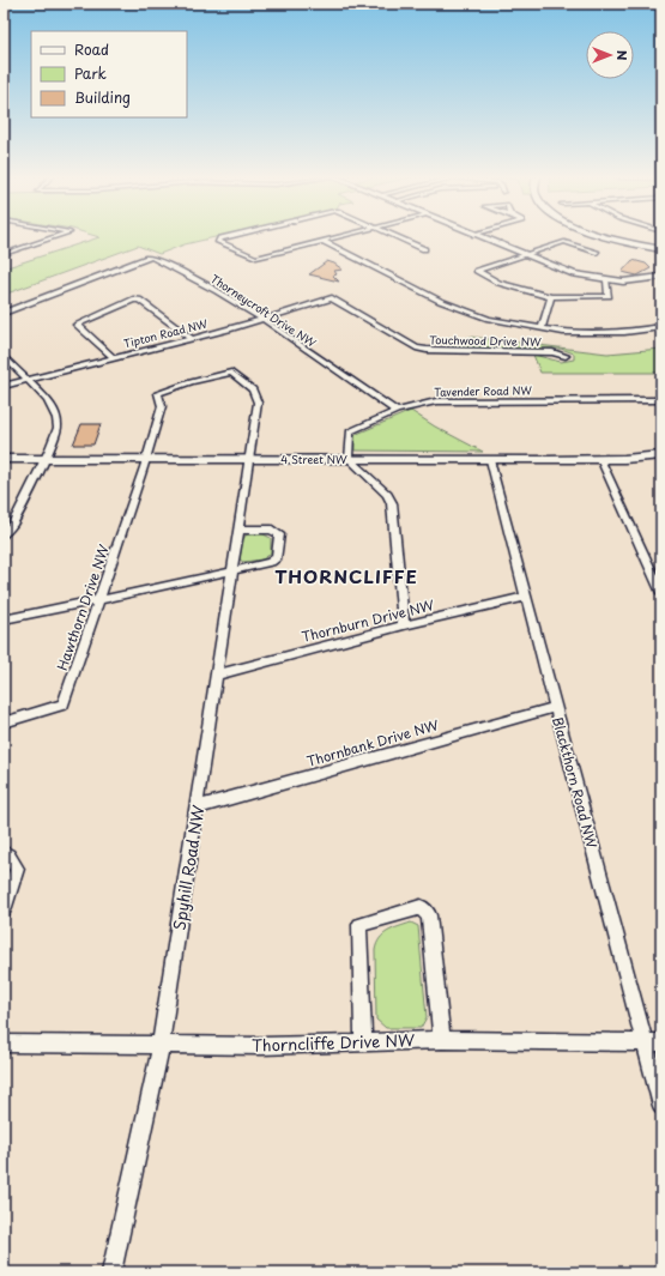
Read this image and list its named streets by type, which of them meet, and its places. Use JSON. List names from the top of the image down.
{
  "streets": {
    "main road": ["4 Street NW"],
    "street": [
      "Thorneycroft Drive NW",
      "Tipton Road NW",
      "Touchwood Drive NW",
      "Tavender Road NW",
      "Hawthorn Drive NW",
      "Thornburn Drive NW",
      "Thornbank Drive NW",
      "Blackthorn Road NW",
      "Spyhill Road NW",
      "Thorncliffe Drive NW"
    ]
  },
  "crossings": [
    ["Thorneycroft Drive NW", "Tipton Road NW"],
    ["Thorneycroft Drive NW", "Tavender Road NW"],
    ["Tipton Road NW", "Touchwood Drive NW"],
    ["Tavender Road NW", "4 Street NW"],
    ["4 Street NW", "Hawthorn Drive NW"],
    ["4 Street NW", "Blackthorn Road NW"],
    ["4 Street NW", "Spyhill Road NW"],
    ["Hawthorn Drive NW", "Spyhill Road NW"],
    ["Thornburn Drive NW", "Blackthorn Road NW"],
    ["Thornburn Drive NW", "Spyhill Road NW"],
    ["Thornbank Drive NW", "Blackthorn Road NW"],
    ["Thornbank Drive NW", "Spyhill Road NW"],
    ["Blackthorn Road NW", "Thorncliffe Drive NW"],
    ["Spyhill Road NW", "Thorncliffe Drive NW"]
  ],
  "districts": ["THORNCLIFFE"],
  "legend": ["Road", "Park", "Building"],
  "north": "right"
}
